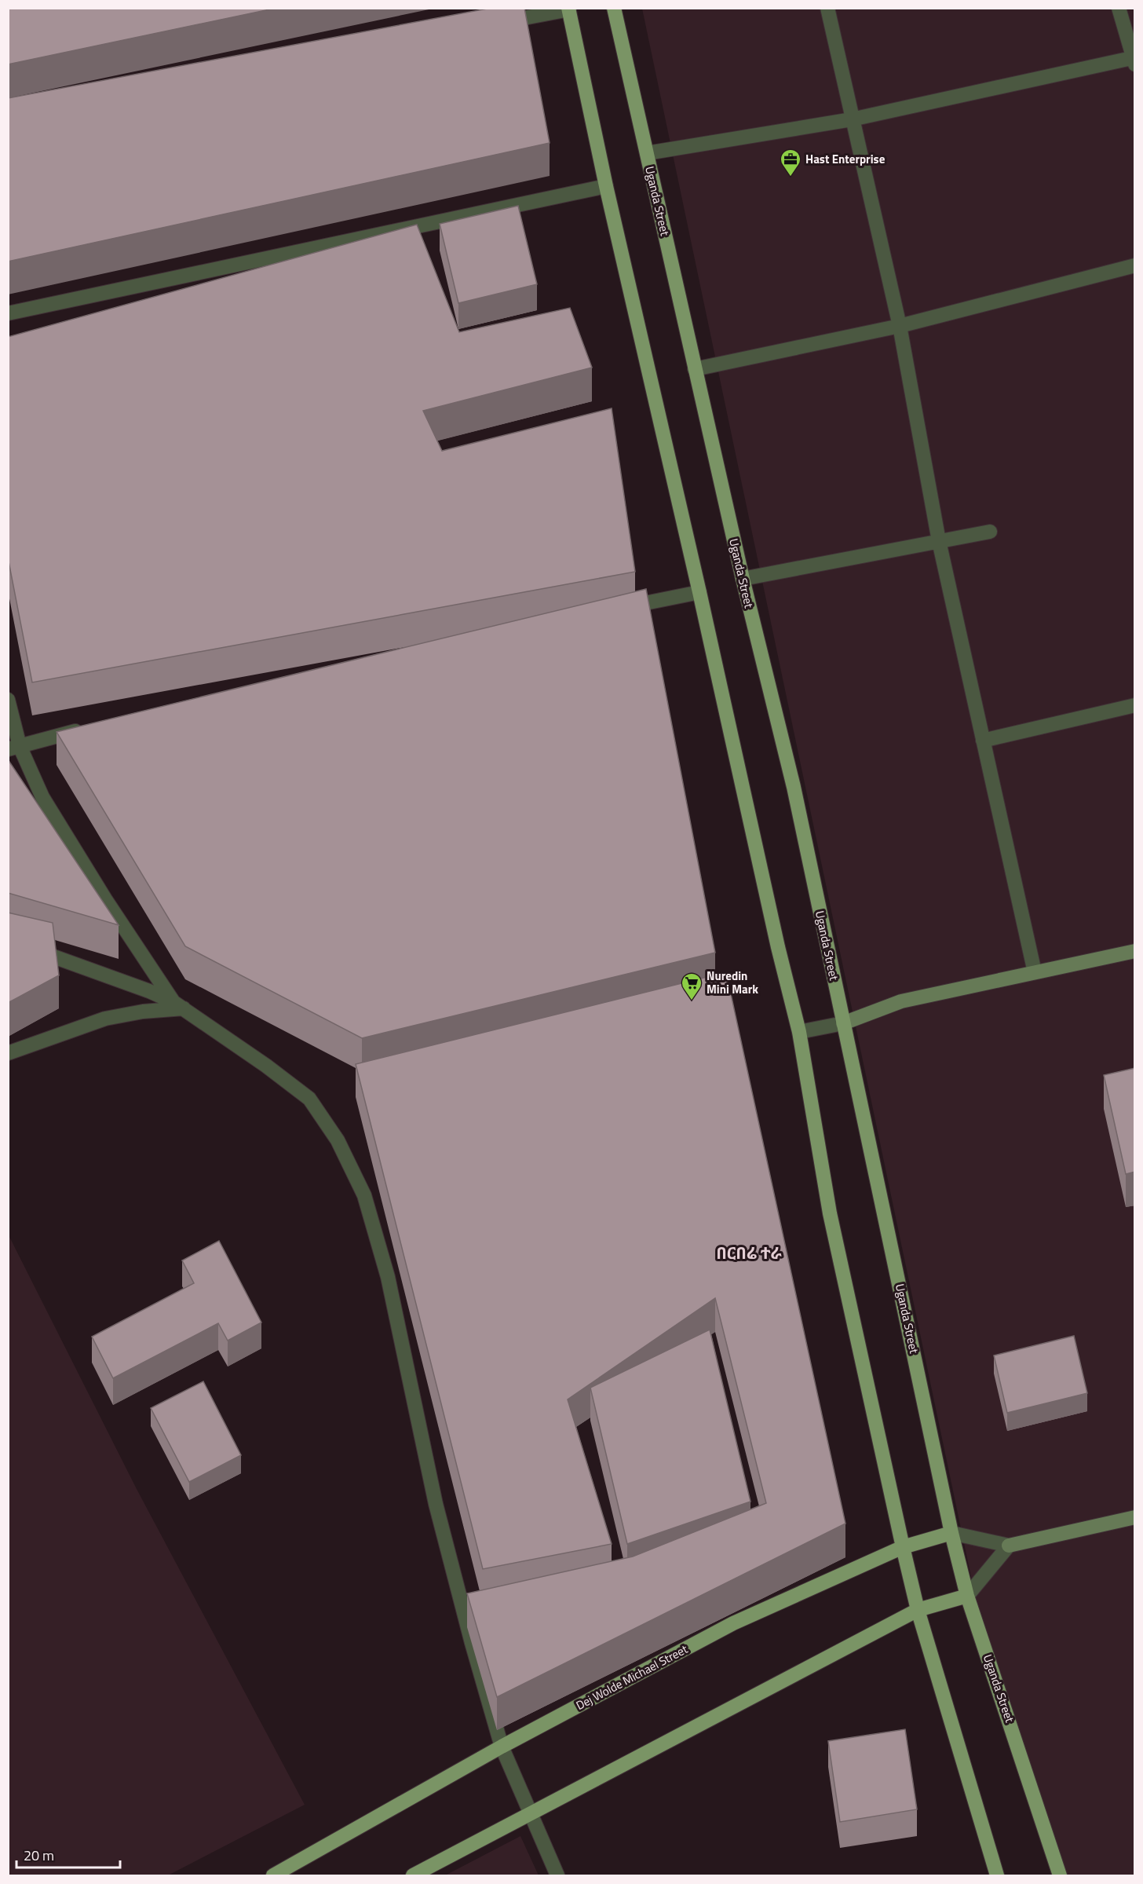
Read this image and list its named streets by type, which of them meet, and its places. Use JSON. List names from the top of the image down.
{
  "streets": {
    "main road": ["Uganda Street", "Dej Wolde Michael Street"]
  },
  "crossings": [
    ["Uganda Street", "Dej Wolde Michael Street"]
  ],
  "districts": ["በርበሬ ተራ"],
  "places": {
    "office": ["Hast Enterprise"],
    "supermarket": ["Nuredin Mini Mark"]
  },
  "scale_bar": "20 m"
}
